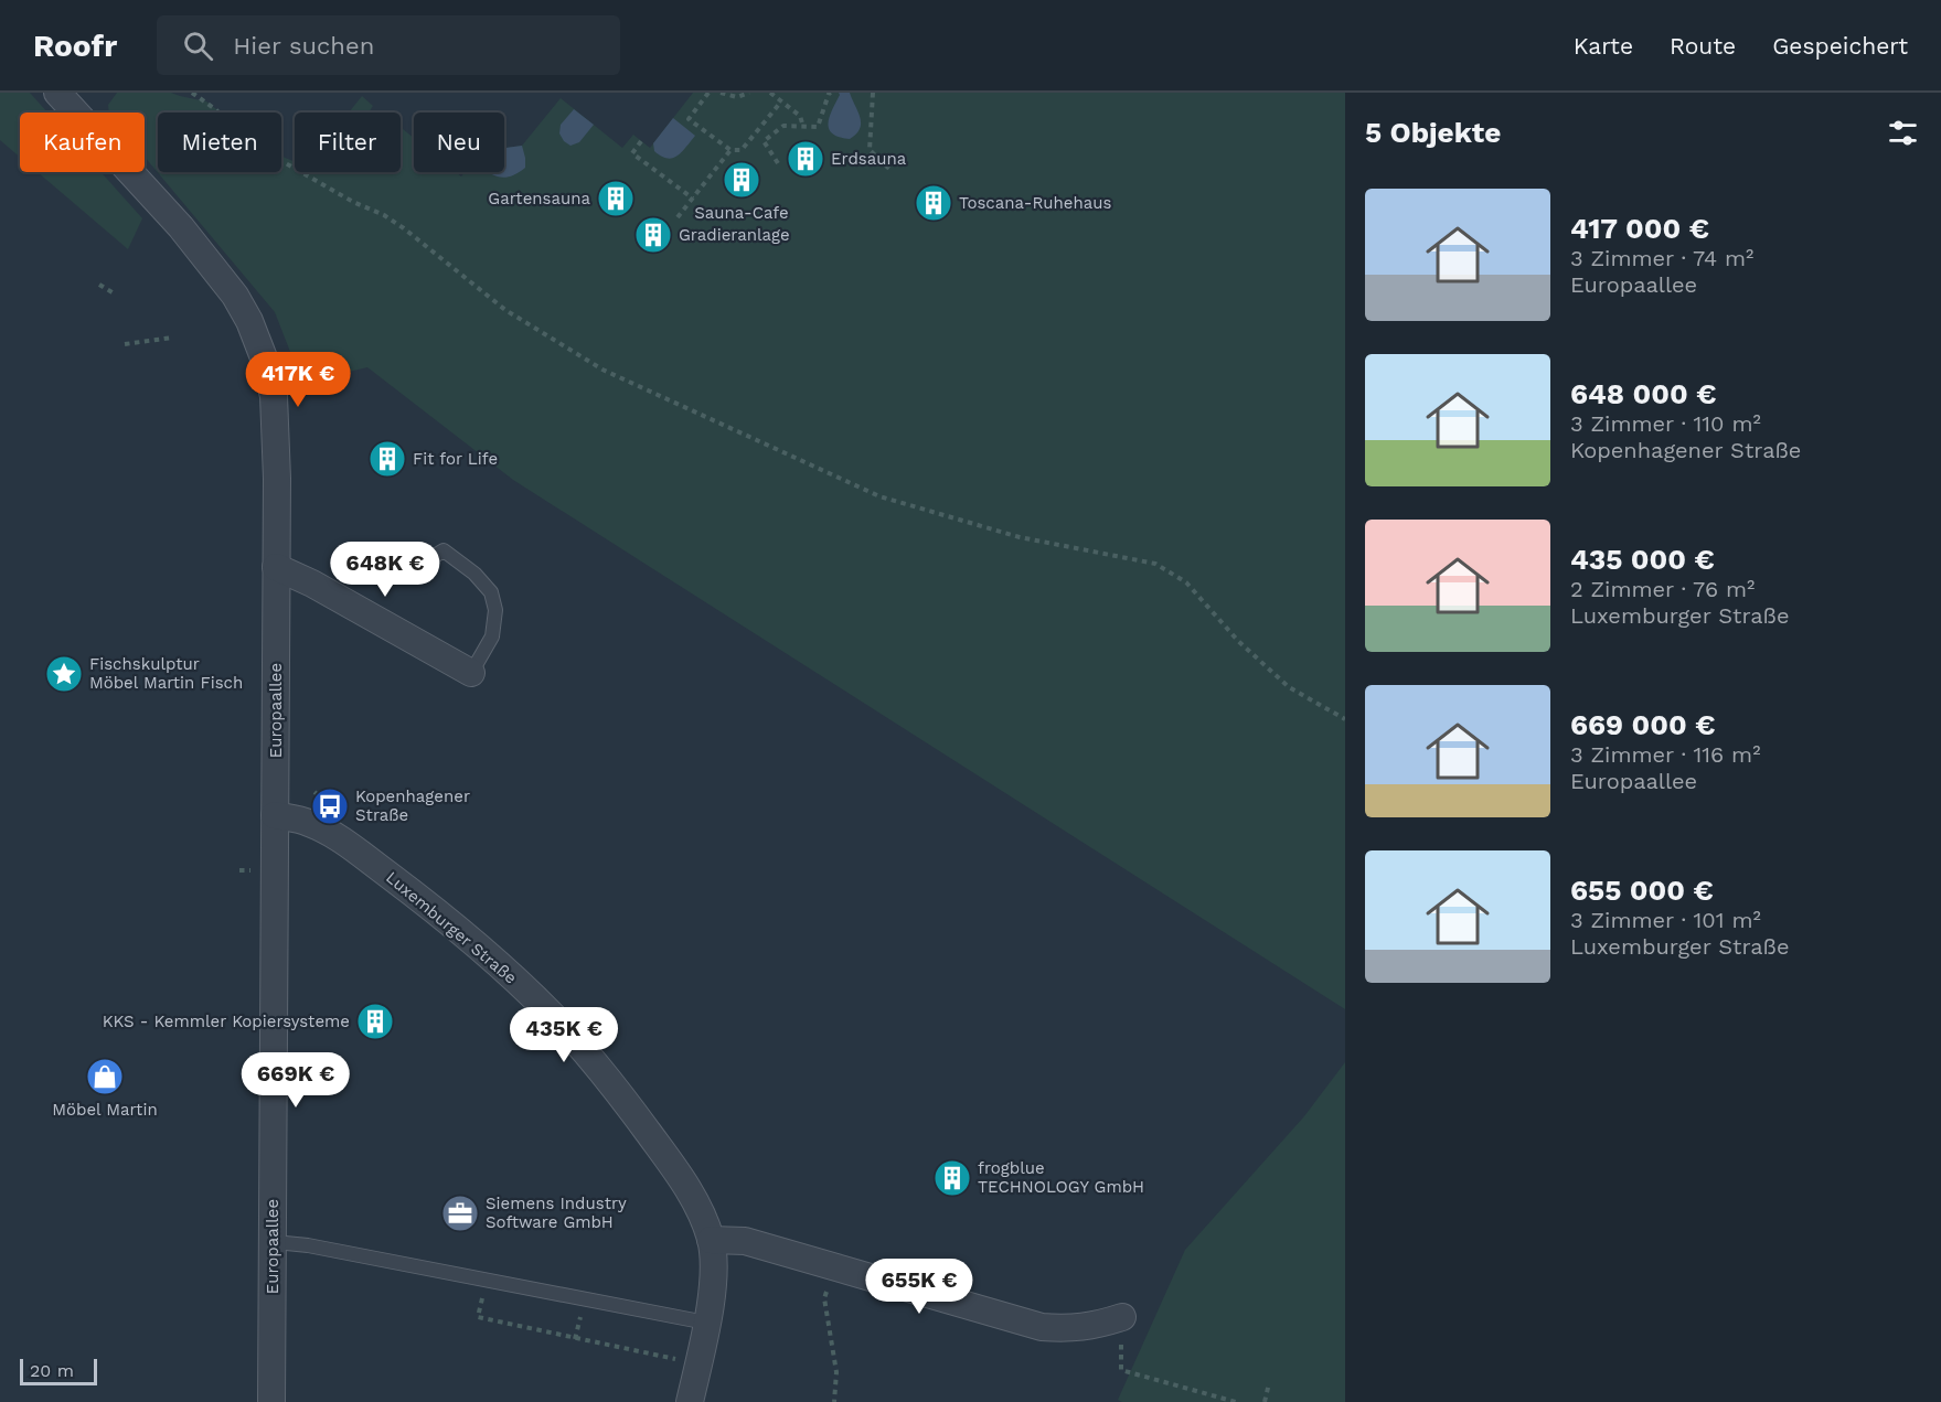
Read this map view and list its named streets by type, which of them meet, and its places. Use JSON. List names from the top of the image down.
{
  "streets": {
    "street": ["Europaallee", "Luxemburger Straße"]
  },
  "crossings": [
    ["Europaallee", "Luxemburger Straße"]
  ],
  "places": {
    "building": [
      "Erdsauna",
      "Sauna-Cafe",
      "Gartensauna",
      "Toscana-Ruhehaus",
      "Gradieranlage",
      "Fit for Life",
      "KKS - Kemmler Kopiersysteme",
      "frogblue TECHNOLOGY GmbH"
    ],
    "place": ["Fischskulptur Möbel Martin Fisch"],
    "bus stop": ["Kopenhagener Straße"],
    "shop": ["Möbel Martin"],
    "office": ["Siemens Industry Software GmbH"]
  },
  "scale_bar": "20 m",
  "page": {
    "header": "Roofr",
    "search": "Hier suchen",
    "nav": ["Karte", "Route", "Gespeichert"],
    "heading": "5 Objekte",
    "chip": [
      "Kaufen",
      "Mieten",
      "Filter",
      "Neu"
    ],
    "list": [
      {
        "name": "417 000 €",
        "note": "3 Zimmer · 74 m² · Europaallee"
      },
      {
        "name": "648 000 €",
        "note": "3 Zimmer · 110 m² · Kopenhagener Straße"
      },
      {
        "name": "435 000 €",
        "note": "2 Zimmer · 76 m² · Luxemburger Straße"
      },
      {
        "name": "669 000 €",
        "note": "3 Zimmer · 116 m² · Europaallee"
      },
      {
        "name": "655 000 €",
        "note": "3 Zimmer · 101 m² · Luxemburger Straße"
      }
    ],
    "price": [
      "417K €",
      "648K €",
      "435K €",
      "669K €",
      "655K €"
    ],
    "scale": "20 m"
  }
}
